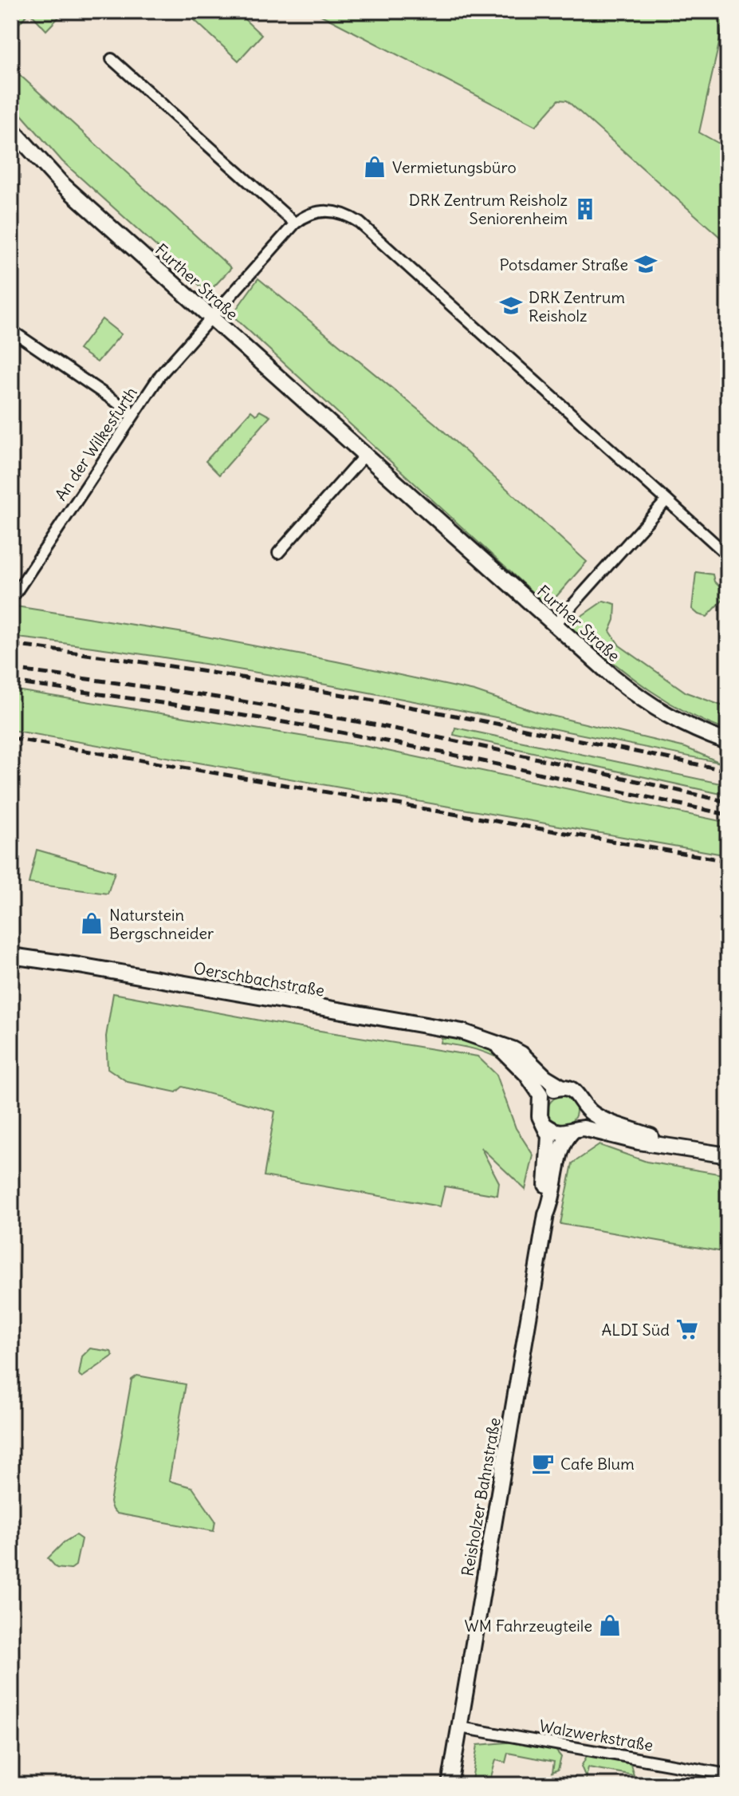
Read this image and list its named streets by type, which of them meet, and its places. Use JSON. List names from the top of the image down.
{
  "streets": {
    "main road": ["Further Straße", "Oerschbachstraße", "Reisholzer Bahnstraße"],
    "street": ["An der Wilkesfurth", "Walzwerkstraße"]
  },
  "crossings": [
    ["Further Straße", "An der Wilkesfurth"],
    ["Oerschbachstraße", "Reisholzer Bahnstraße"],
    ["Reisholzer Bahnstraße", "Walzwerkstraße"]
  ],
  "places": {
    "shop": ["Vermietungsbüro", "Naturstein Bergschneider", "WM Fahrzeugteile"],
    "building": ["DRK Zentrum Reisholz Seniorenheim"],
    "school or university": ["Potsdamer Straße", "DRK Zentrum Reisholz"],
    "supermarket": ["ALDI Süd"],
    "cafe": ["Cafe Blum"]
  }
}
